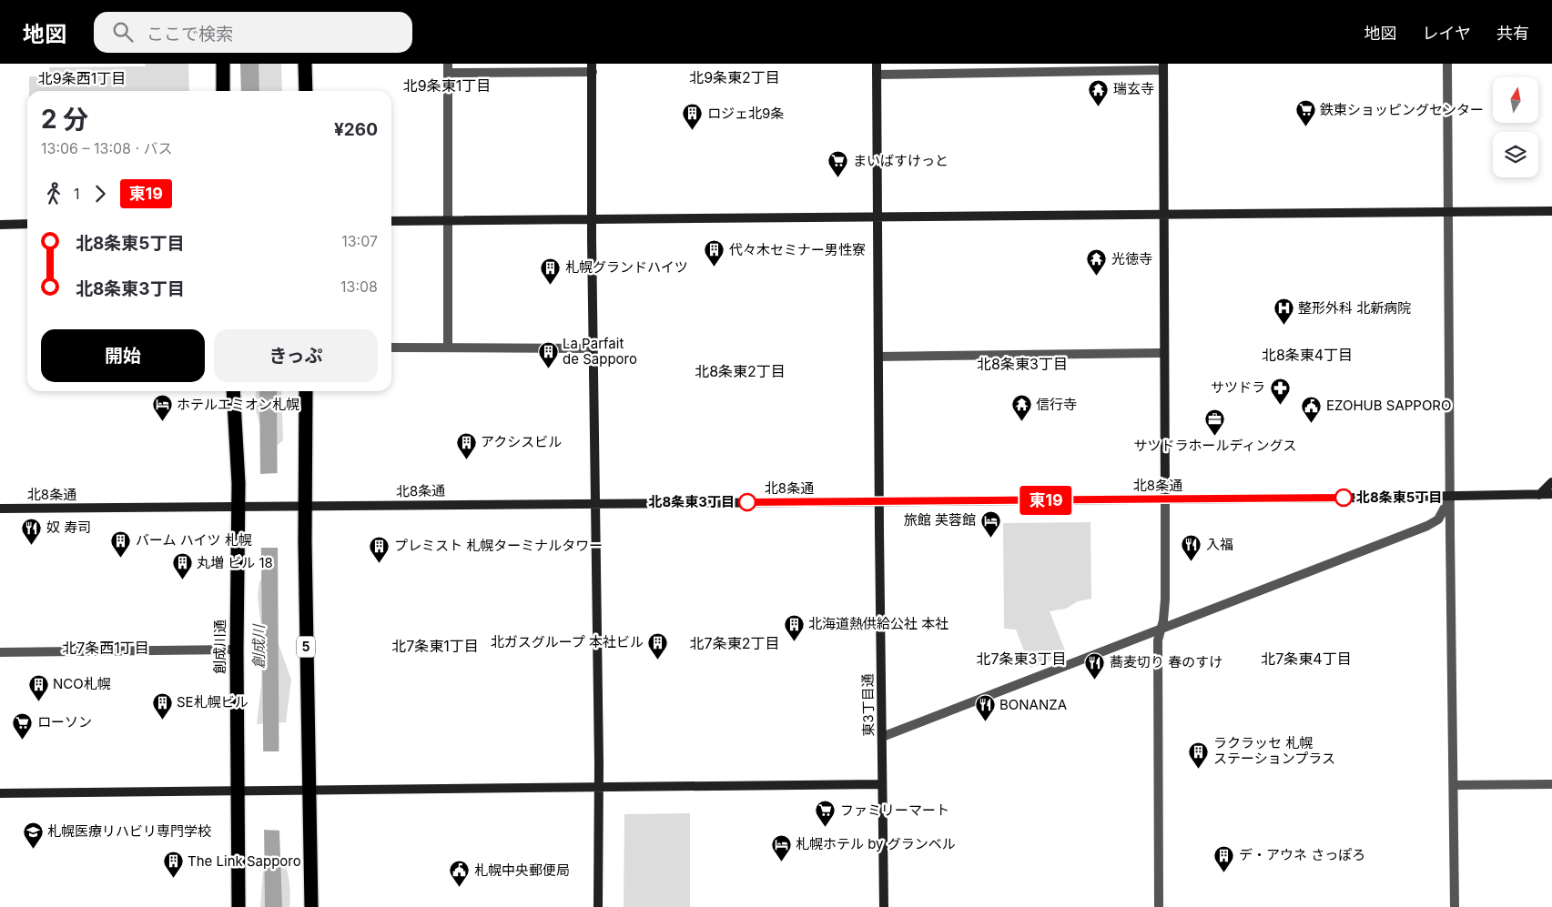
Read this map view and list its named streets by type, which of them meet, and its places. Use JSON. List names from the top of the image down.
{
  "streets": {
    "highway": ["創成川通", "5"],
    "street": ["北8条通", "東3丁目通"]
  },
  "crossings": [
    ["北8条通", "創成川通"],
    ["北8条通", "5"],
    ["北8条通", "東3丁目通"]
  ],
  "districts": [
    "北9条東2丁目",
    "北9条西1丁目",
    "北9条東1丁目",
    "北8条東4丁目",
    "北8条東3丁目",
    "北8条東2丁目",
    "北7条東2丁目",
    "北7条東1丁目",
    "北7条西1丁目",
    "北7条東3丁目",
    "北7条東4丁目"
  ],
  "water": ["創成川"],
  "places": {
    "temple": ["瑞玄寺", "光徳寺", "信行寺"],
    "supermarket": [
      "鉄東ショッピングセンター",
      "まいばすけっと",
      "ローソン",
      "ファミリーマート"
    ],
    "building": [
      "ロジェ北9条",
      "代々木セミナー男性寮",
      "札幌グランドハイツ",
      "La Parfait de Sapporo",
      "アクシスビル",
      "バーム ハイツ 札幌",
      "プレミスト 札幌ターミナルタワー",
      "丸増 ビル 18",
      "北海道熱供給公社 本社",
      "北ガスグループ 本社ビル",
      "NCO札幌",
      "SE札幌ビル",
      "ラクラッセ 札幌 ステーションプラス",
      "デ・アウネ さっぽろ",
      "The Link Sapporo"
    ],
    "hospital": ["整形外科 北新病院"],
    "pharmacy": ["サツドラ"],
    "hotel": ["ホテルエミオン札幌", "旅館 芙蓉館", "札幌ホテル by グランベル"],
    "public building": ["EZOHUB SAPPORO", "札幌中央郵便局"],
    "office": ["サツドラホールディングス"],
    "other": ["北8条東5丁目", "北8条東3丁目"],
    "restaurant": [
      "奴 寿司",
      "入福",
      "蕎麦切り 春のすけ",
      "BONANZA"
    ],
    "school or university": ["札幌医療リハビリ専門学校"]
  },
  "lines": ["bus line 東19"],
  "north": "top",
  "page": {
    "header": "地図",
    "search": "ここで検索",
    "nav": ["地図", "レイヤ", "共有"],
    "on_map": "東19",
    "heading": ["2 分", "13:06 – 13:08 · バス", "¥260"],
    "legs": ["1", "東19"],
    "list": [
      {
        "name": "北8条東5丁目",
        "value": "13:07"
      },
      {
        "name": "北8条東3丁目",
        "value": "13:08"
      }
    ],
    "buttons": ["開始", "きっぷ"]
  }
}
